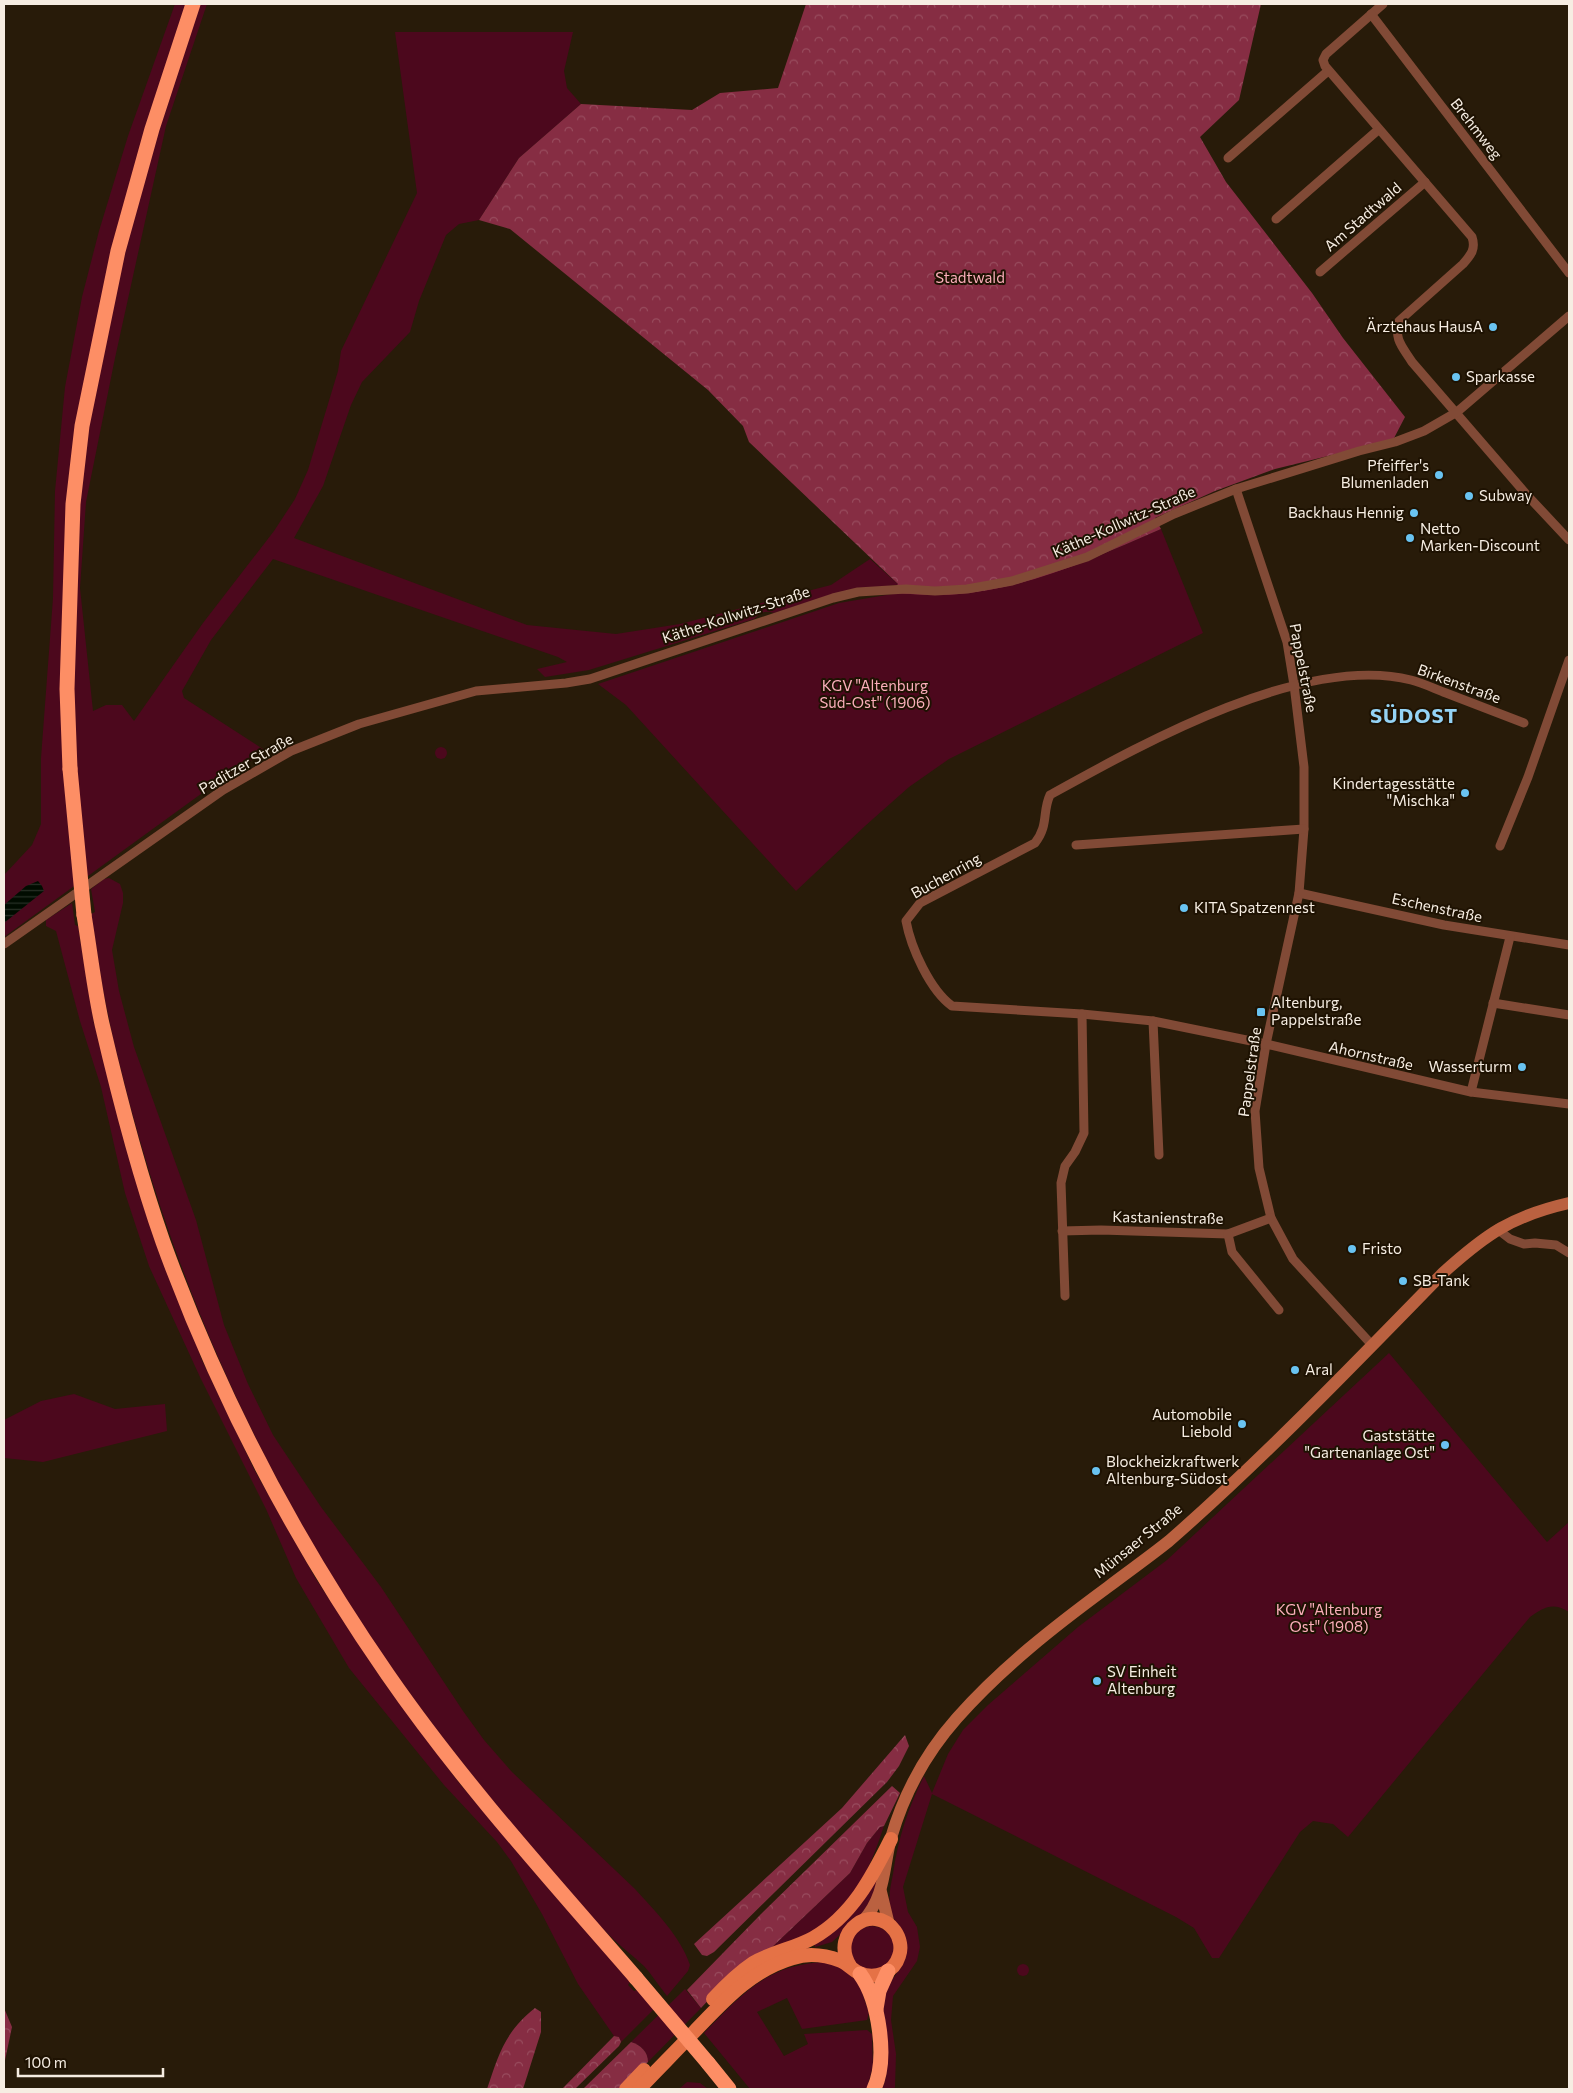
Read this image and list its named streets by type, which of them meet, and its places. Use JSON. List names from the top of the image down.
{
  "streets": {
    "street": [
      "Brehmweg",
      "Am Stadtwald",
      "Käthe-Kollwitz-Straße",
      "Pappelstraße",
      "Birkenstraße",
      "Paditzer Straße",
      "Buchenring",
      "Eschenstraße",
      "Ahornstraße",
      "Kastanienstraße",
      "Münsaer Straße"
    ]
  },
  "crossings": [
    ["Am Stadtwald", "Käthe-Kollwitz-Straße"],
    ["Käthe-Kollwitz-Straße", "Pappelstraße"],
    ["Käthe-Kollwitz-Straße", "Paditzer Straße"],
    ["Pappelstraße", "Birkenstraße"],
    ["Pappelstraße", "Buchenring"],
    ["Pappelstraße", "Eschenstraße"],
    ["Pappelstraße", "Ahornstraße"],
    ["Pappelstraße", "Kastanienstraße"],
    ["Pappelstraße", "Münsaer Straße"],
    ["Birkenstraße", "Buchenring"],
    ["Buchenring", "Ahornstraße"]
  ],
  "districts": ["SÜDOST"],
  "parks": ["Stadtwald", "KGV \"Altenburg Süd-Ost\" (1906)", "KGV \"Altenburg Ost\" (1908)"],
  "places": {
    "other": [
      "Ärztehaus HausA",
      "Sparkasse",
      "Pfeiffer's Blumenladen",
      "Subway",
      "Backhaus Hennig",
      "Netto Marken-Discount",
      "Kindertagesstätte \"Mischka\"",
      "KITA Spatzennest",
      "Wasserturm",
      "Fristo",
      "SB-Tank",
      "Aral",
      "Automobile Liebold",
      "Gaststätte \"Gartenanlage Ost\"",
      "Blockheizkraftwerk Altenburg-Südost",
      "SV Einheit Altenburg"
    ],
    "transit": ["Altenburg, Pappelstraße"]
  },
  "scale_bar": "100 m"
}
